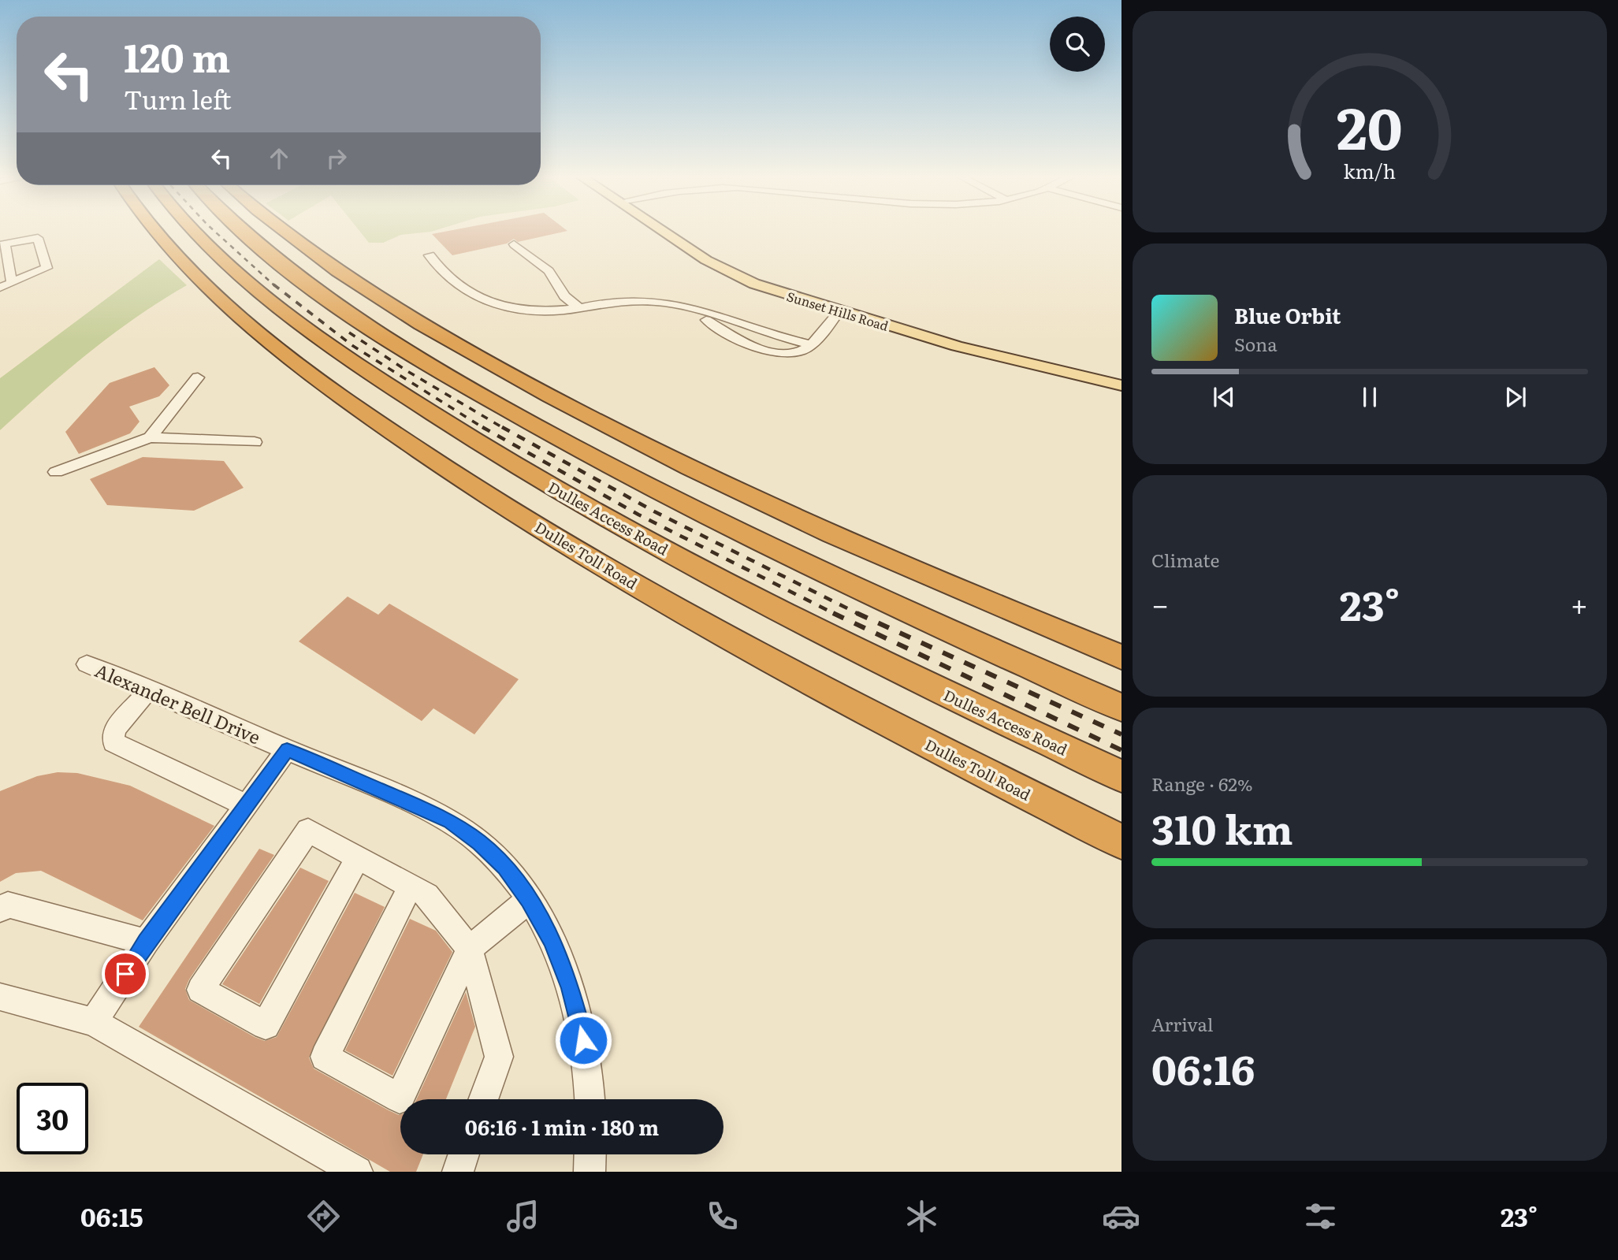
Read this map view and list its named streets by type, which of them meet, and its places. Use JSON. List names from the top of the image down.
{
  "streets": {
    "highway": ["Dulles Access Road", "Dulles Toll Road"],
    "main road": ["Sunset Hills Road"],
    "street": ["Alexander Bell Drive"]
  },
  "page": {
    "turn": ["120 m", "Turn left"],
    "song": ["Blue Orbit", "Sona"],
    "tile": [
      "Climate",
      ["Range · 62%", "310 km"],
      ["Arrival", "06:16"]
    ],
    "heat": ["−", "23°", "+"],
    "limit": "30",
    "trip": "06:16 · 1 min · 180 m",
    "tabs": ["06:15", "23°"],
    "gauge": ["20", "km/h"]
  }
}
